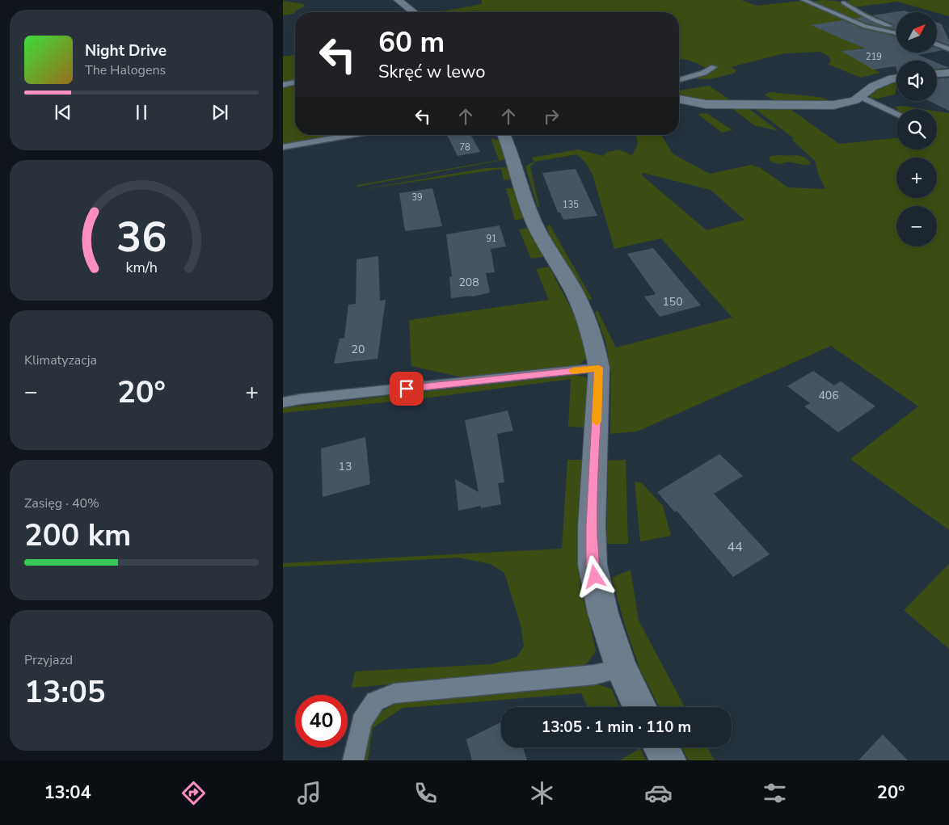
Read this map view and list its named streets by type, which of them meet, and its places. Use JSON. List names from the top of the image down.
{
  "house_numbers": [
    "219",
    "78",
    "39",
    "135",
    "91",
    "208",
    "150",
    "20",
    "406",
    "13",
    "44"
  ],
  "north": "top right",
  "page": {
    "map_buttons": ["+", "−"],
    "turn": ["60 m", "Skręć w lewo"],
    "song": ["Night Drive", "The Halogens"],
    "tile": [
      "Klimatyzacja",
      ["Zasięg · 40%", "200 km"],
      ["Przyjazd", "13:05"]
    ],
    "heat": ["−", "20°", "+"],
    "limit": "40",
    "trip": "13:05 · 1 min · 110 m",
    "tabs": ["13:04", "20°"],
    "gauge": ["36", "km/h"]
  }
}
